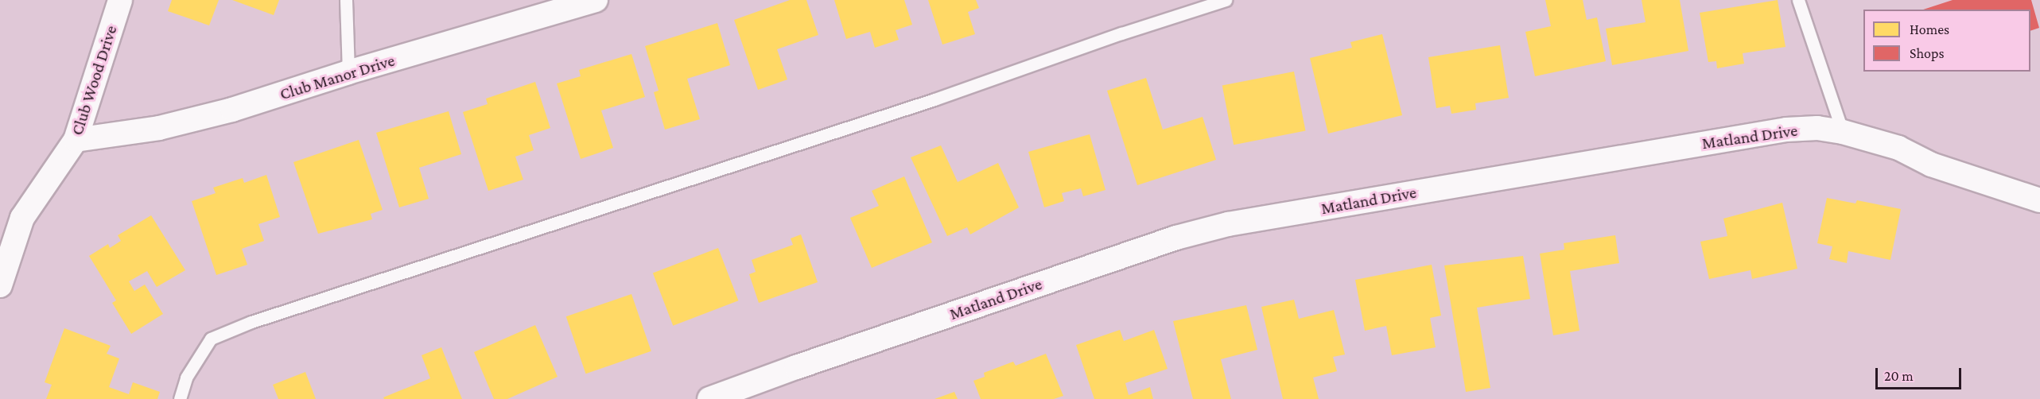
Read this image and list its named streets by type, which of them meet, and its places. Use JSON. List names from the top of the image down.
{
  "streets": {
    "street": ["Club Manor Drive", "Club Wood Drive", "Matland Drive"]
  },
  "crossings": [
    ["Club Manor Drive", "Club Wood Drive"]
  ],
  "legend": ["Homes", "Shops"],
  "scale_bar": "20 m"
}
